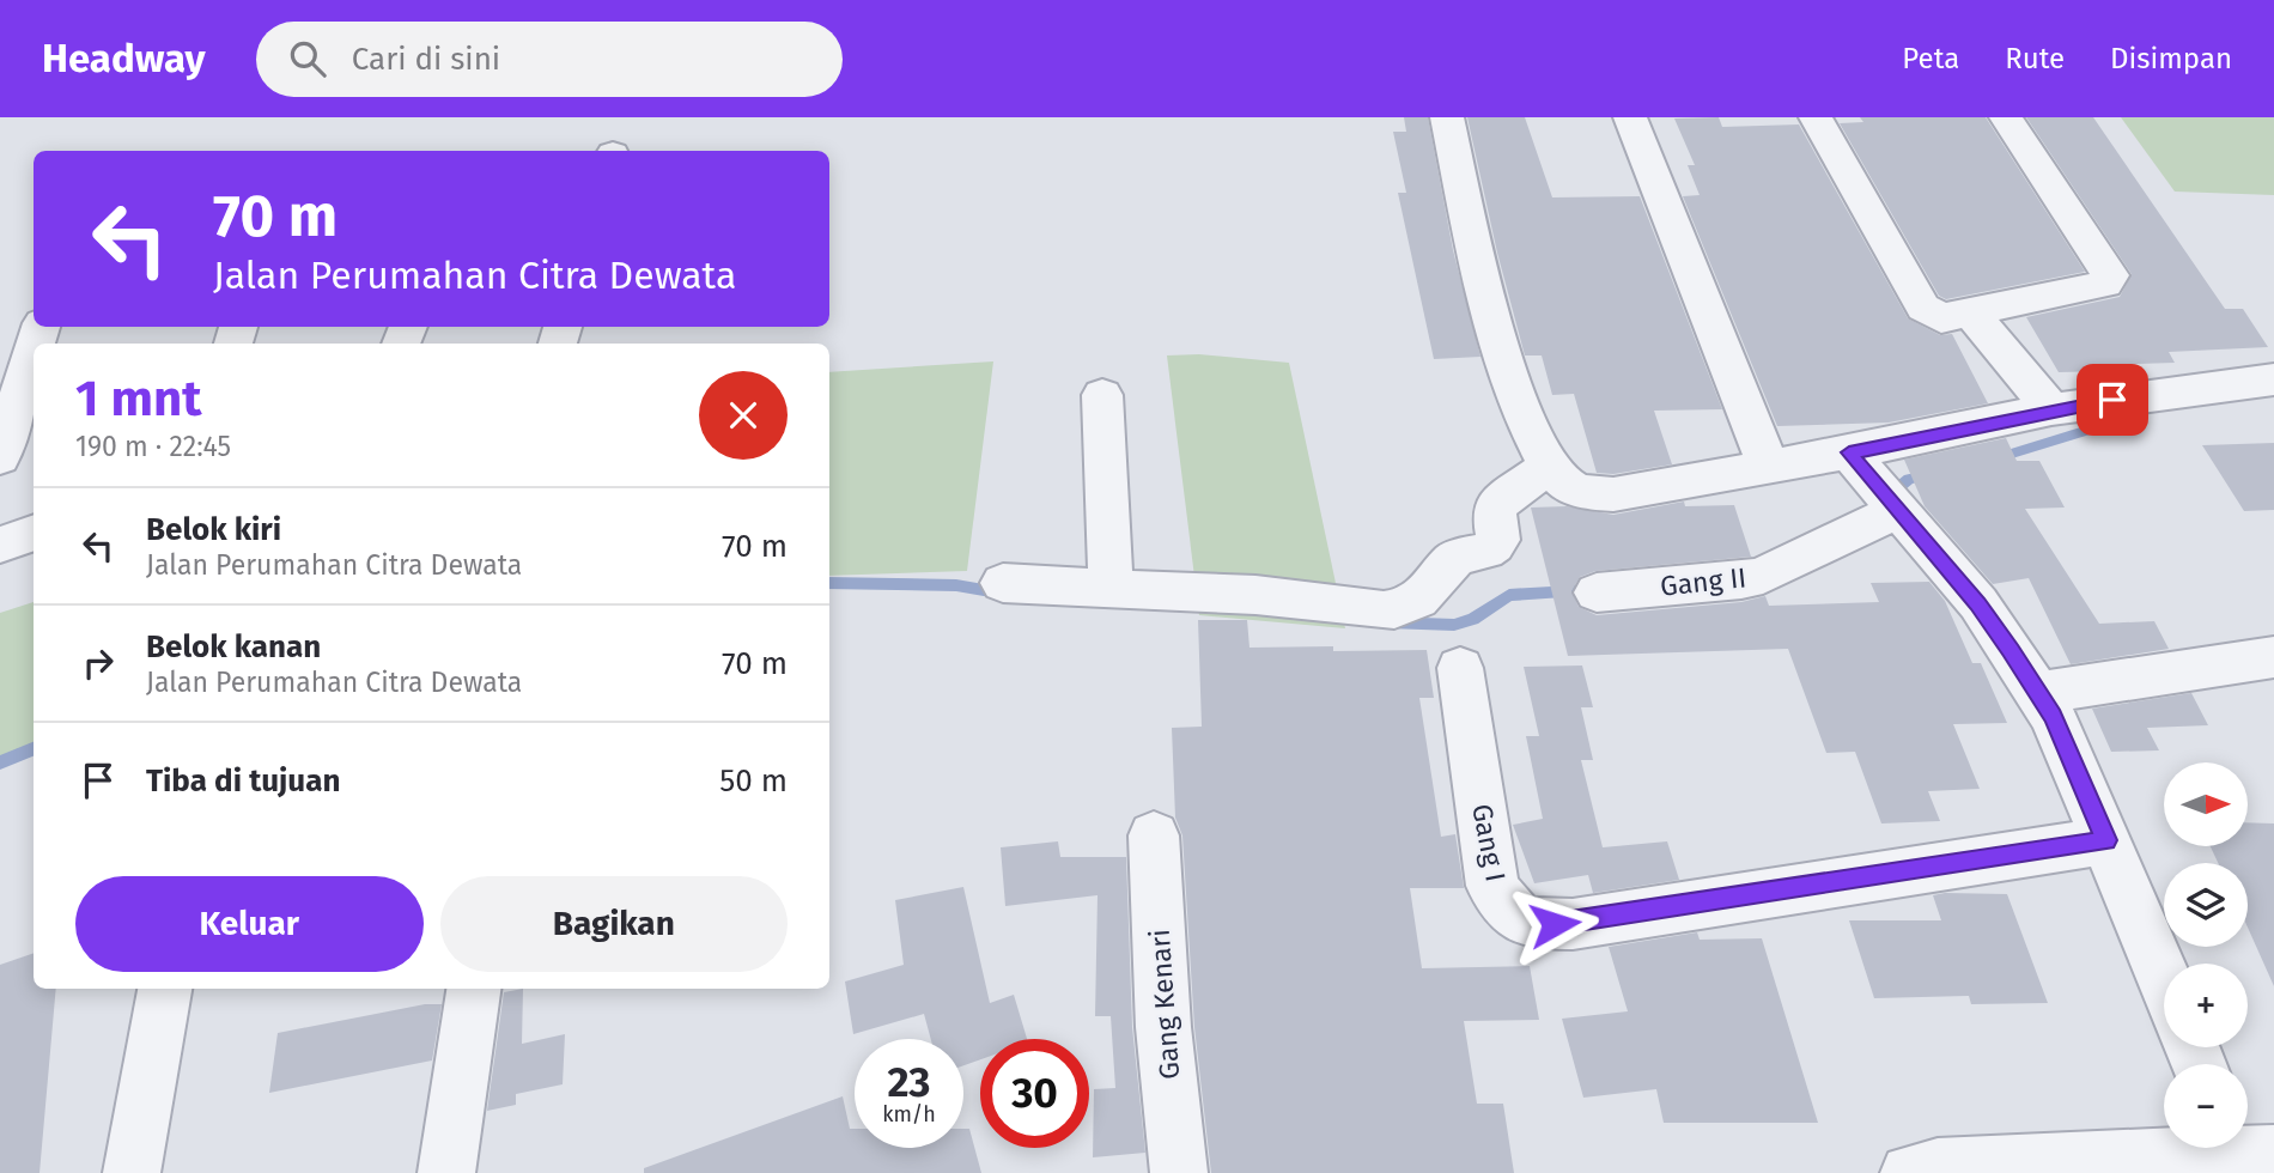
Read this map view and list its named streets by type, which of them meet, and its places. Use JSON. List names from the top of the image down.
{
  "streets": {
    "street": ["Gang II", "Gang I", "Gang Kenari"]
  },
  "north": "right",
  "page": {
    "header": "Headway",
    "search": "Cari di sini",
    "nav": ["Peta", "Rute", "Disimpan"],
    "turn": ["70 m", "Jalan Perumahan Citra Dewata"],
    "heading": ["1 mnt", "190 m · 22:45"],
    "list": [
      {
        "name": "Belok kiri",
        "note": "Jalan Perumahan Citra Dewata",
        "value": "70 m"
      },
      {
        "name": "Belok kanan",
        "note": "Jalan Perumahan Citra Dewata",
        "value": "70 m"
      },
      {
        "name": "Tiba di tujuan",
        "value": "50 m"
      }
    ],
    "map_buttons": ["+", "−"],
    "buttons": ["Keluar", "Bagikan"],
    "speed": "23 km/h",
    "limit": "30"
  }
}
